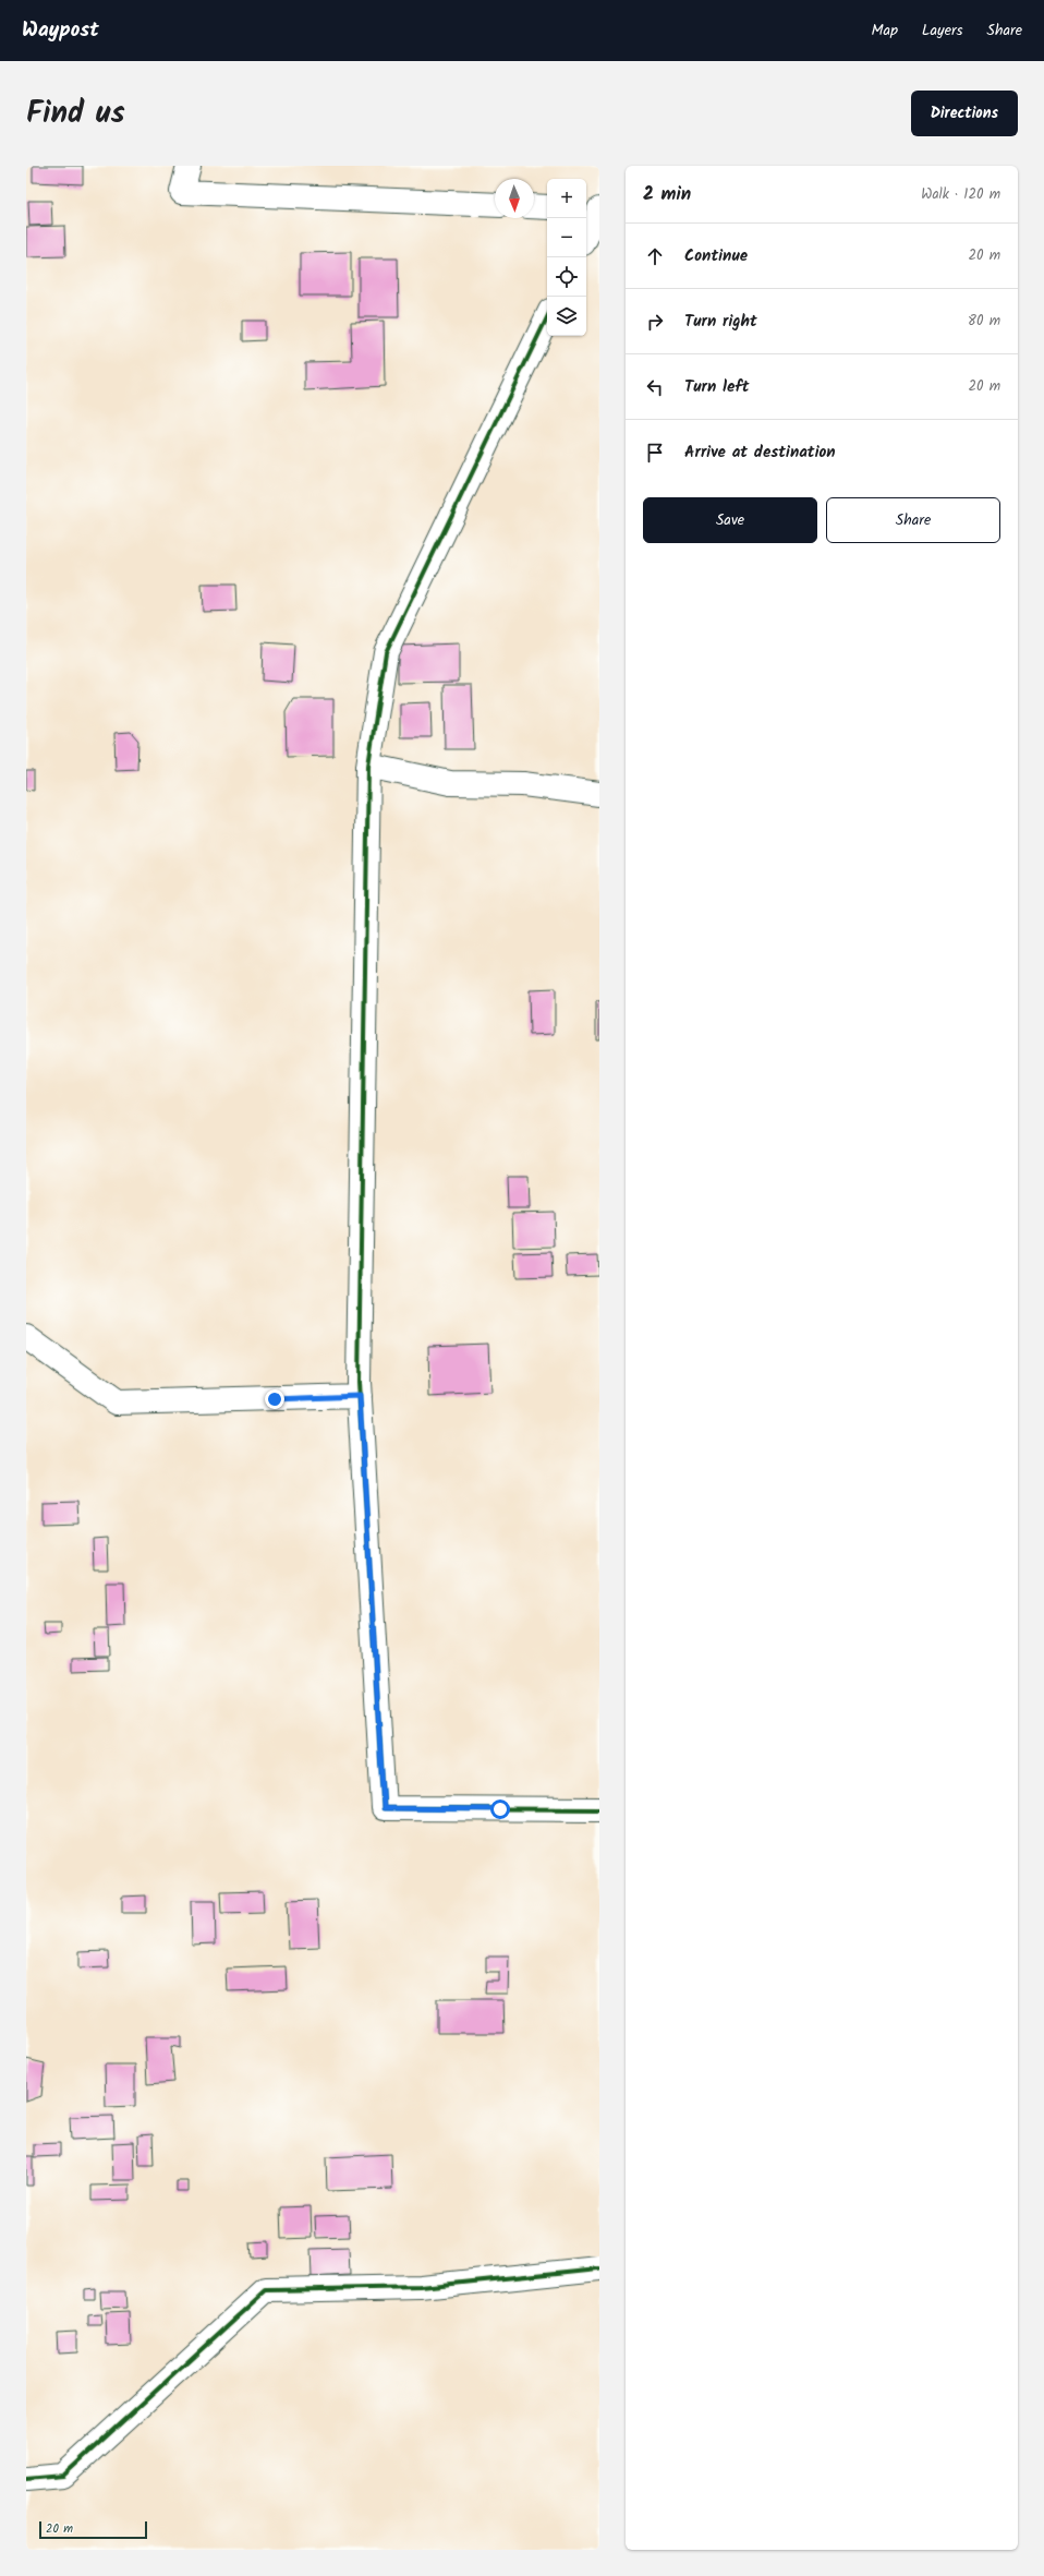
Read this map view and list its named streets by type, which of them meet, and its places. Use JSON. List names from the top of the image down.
{
  "scale_bar": "20 m",
  "north": "bottom",
  "page": {
    "header": "Waypost",
    "nav": ["Map", "Layers", "Share"],
    "title": "Find us",
    "buttons": [
      "Directions",
      ["Save", "Share"]
    ],
    "heading": ["2 min", "Walk · 120 m"],
    "map_buttons": ["+", "−"],
    "list": [
      ["Continue", "20 m"],
      ["Turn right", "80 m"],
      ["Turn left", "20 m"],
      "Arrive at destination"
    ],
    "scale": "20 m"
  }
}
